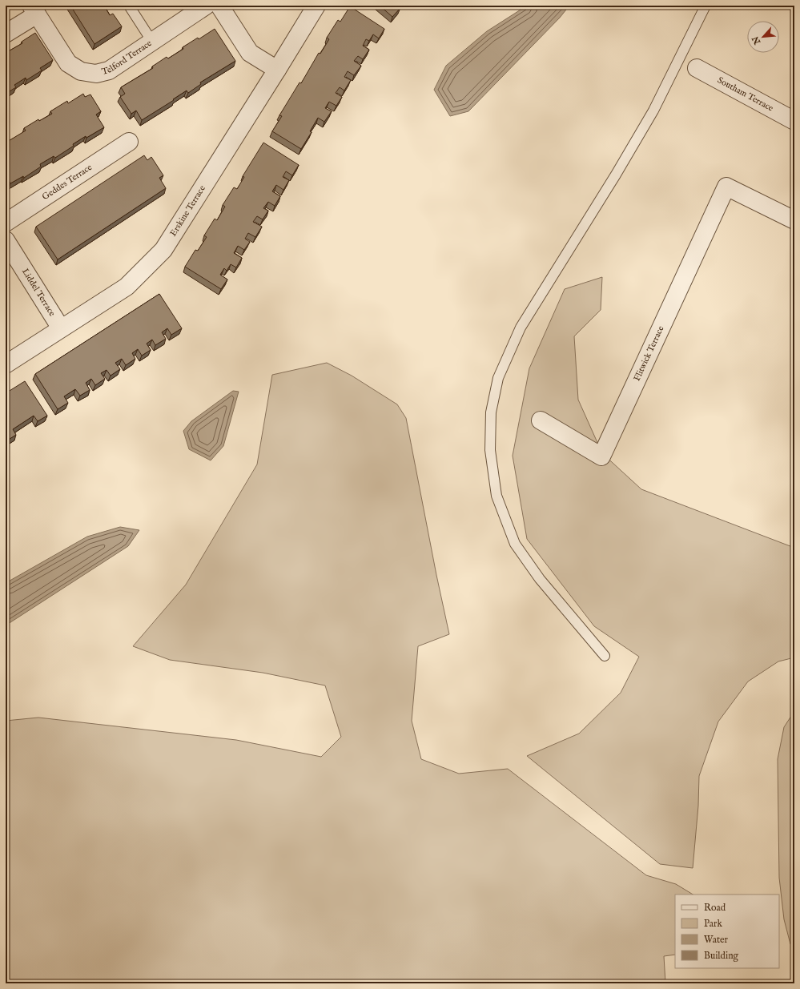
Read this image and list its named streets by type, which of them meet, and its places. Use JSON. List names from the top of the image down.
{
  "streets": {
    "street": [
      "Telford Terrace",
      "Southam Terrace",
      "Geddes Terrace",
      "Erskine Terrace",
      "Liddel Terrace",
      "Flitwick Terrace"
    ]
  },
  "crossings": [
    ["Erskine Terrace", "Liddel Terrace"]
  ],
  "legend": [
    "Road",
    "Park",
    "Water",
    "Building"
  ],
  "north": "bottom left"
}
